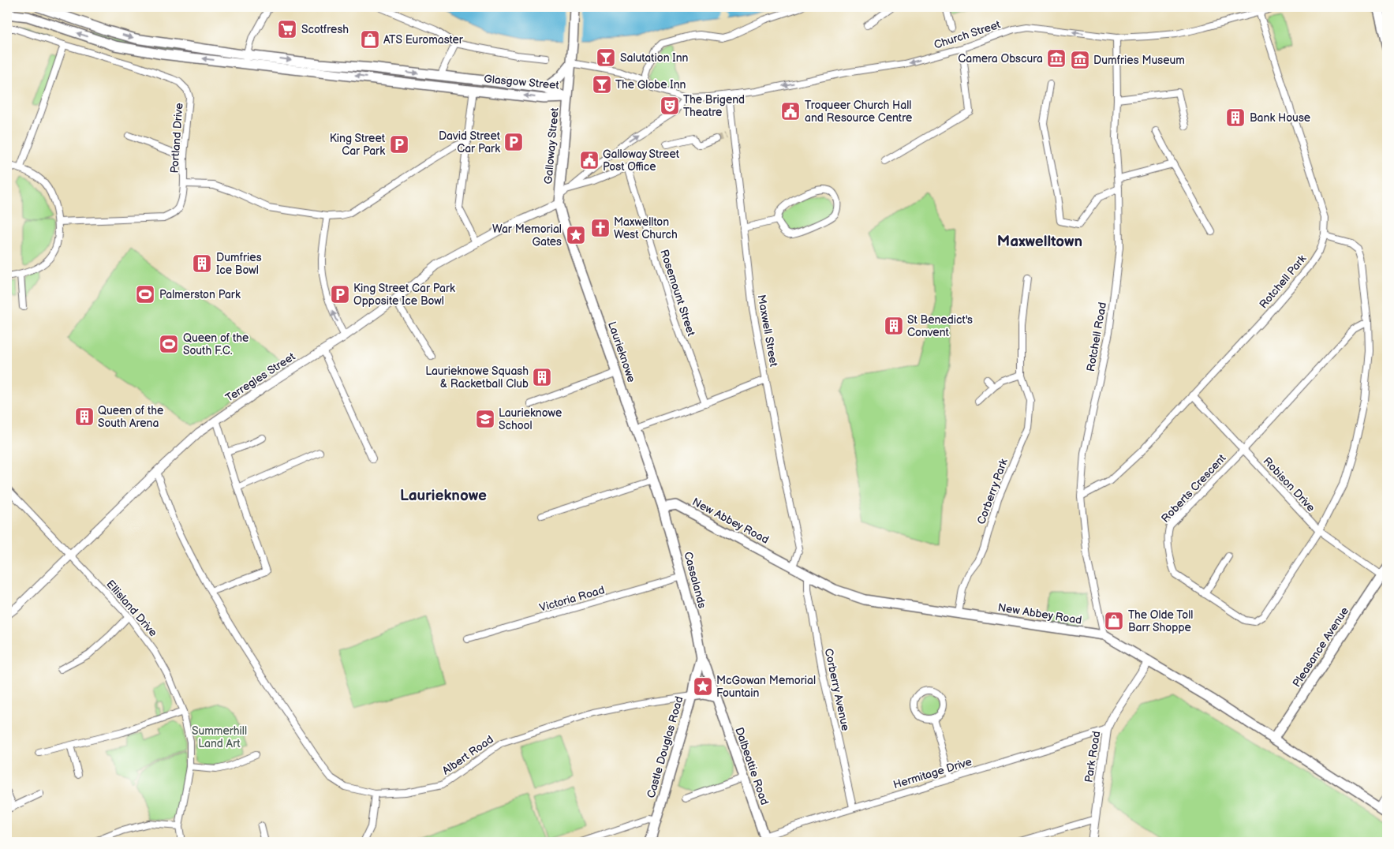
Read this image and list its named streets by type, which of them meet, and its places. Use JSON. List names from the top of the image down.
{
  "streets": {
    "main road": [
      "Glasgow Street",
      "Galloway Street",
      "Laurieknowe",
      "New Abbey Road",
      "Cassalands",
      "Pleasance Avenue",
      "Castle Douglas Road",
      "Dalbeattie Road"
    ],
    "street": [
      "Church Street",
      "Portland Drive",
      "Rotchell Park",
      "Rosemount Street",
      "Maxwell Street",
      "Rotchell Road",
      "Terregles Street",
      "Robison Drive",
      "Roberts Crescent",
      "Corberry Park",
      "Victoria Road",
      "Ellisland Drive",
      "Corberry Avenue",
      "Albert Road",
      "Park Road",
      "Hermitage Drive"
    ]
  },
  "crossings": [
    ["Church Street", "Galloway Street"],
    ["Church Street", "Rotchell Park"],
    ["Church Street", "Maxwell Street"],
    ["Church Street", "Rotchell Road"],
    ["Glasgow Street", "Galloway Street"],
    ["Galloway Street", "Rosemount Street"],
    ["Galloway Street", "Laurieknowe"],
    ["Galloway Street", "Terregles Street"],
    ["Rotchell Park", "Rotchell Road"],
    ["Rotchell Park", "Robison Drive"],
    ["Rotchell Park", "Roberts Crescent"],
    ["Rosemount Street", "Laurieknowe"],
    ["Rosemount Street", "Terregles Street"],
    ["Maxwell Street", "New Abbey Road"],
    ["Rotchell Road", "New Abbey Road"],
    ["Laurieknowe", "Terregles Street"],
    ["Laurieknowe", "New Abbey Road"],
    ["Laurieknowe", "Cassalands"],
    ["Terregles Street", "Ellisland Drive"],
    ["Terregles Street", "Albert Road"],
    ["Robison Drive", "Roberts Crescent"],
    ["Robison Drive", "Pleasance Avenue"],
    ["Corberry Park", "New Abbey Road"],
    ["New Abbey Road", "Cassalands"],
    ["New Abbey Road", "Pleasance Avenue"],
    ["New Abbey Road", "Corberry Avenue"],
    ["New Abbey Road", "Park Road"],
    ["Cassalands", "Victoria Road"],
    ["Cassalands", "Castle Douglas Road"],
    ["Cassalands", "Dalbeattie Road"],
    ["Corberry Avenue", "Hermitage Drive"],
    ["Castle Douglas Road", "Albert Road"],
    ["Castle Douglas Road", "Dalbeattie Road"],
    ["Park Road", "Hermitage Drive"],
    ["Dalbeattie Road", "Hermitage Drive"]
  ],
  "one_way": ["Church Street"],
  "districts": ["Maxwelltown", "Laurieknowe"],
  "parks": ["Summerhill Land Art"],
  "places": {
    "supermarket": ["Scotfresh"],
    "shop": ["ATS Euromaster", "The Olde Toll Barr Shoppe"],
    "bar": ["Salutation Inn", "The Globe Inn"],
    "museum": ["Camera Obscura", "Dumfries Museum"],
    "theatre": ["The Brigend Theatre"],
    "public building": ["Troqueer Church Hall and Resource Centre", "Galloway Street Post Office"],
    "building": [
      "Bank House",
      "Dumfries Ice Bowl",
      "St Benedict's Convent",
      "Laurieknowe Squash & Racketball Club",
      "Queen of the South Arena"
    ],
    "parking": ["David Street Car Park", "King Street Car Park", "King Street Car Park Opposite Ice Bowl"],
    "church": ["Maxwellton West Church"],
    "place": ["War Memorial Gates", "McGowan Memorial Fountain"],
    "sports": ["Palmerston Park", "Queen of the South F.C."],
    "school or university": ["Laurieknowe School"]
  }
}
